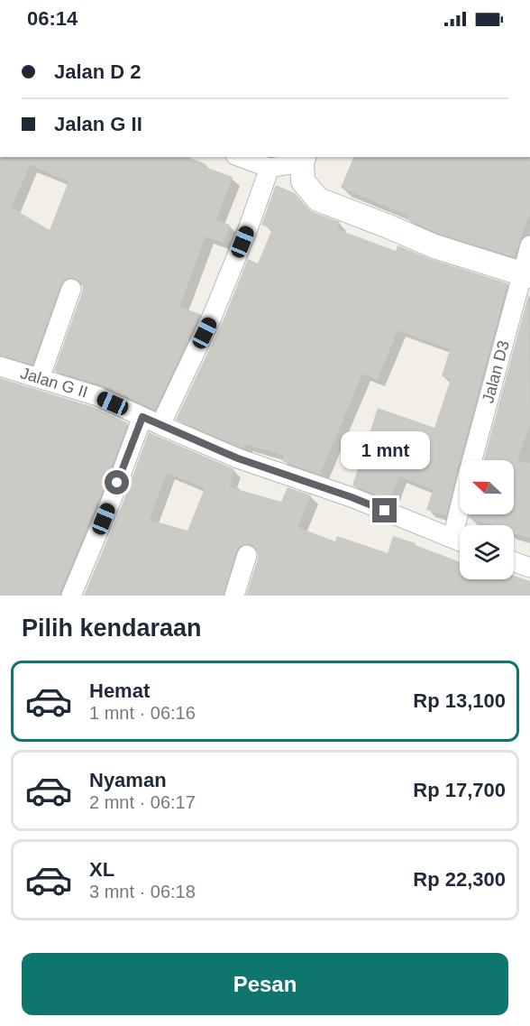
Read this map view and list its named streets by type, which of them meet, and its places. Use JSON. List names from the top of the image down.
{
  "streets": {
    "street": ["Jalan D3", "Jalan G II"]
  },
  "north": "left",
  "page": {
    "status": "06:14",
    "banner": ["Jalan D 2", "Jalan G II"],
    "bubble": "1 mnt",
    "heading": "Pilih kendaraan",
    "list": [
      {
        "name": "Hemat",
        "note": "1 mnt · 06:16",
        "value": "Rp 13,100"
      },
      {
        "name": "Nyaman",
        "note": "2 mnt · 06:17",
        "value": "Rp 17,700"
      },
      {
        "name": "XL",
        "note": "3 mnt · 06:18",
        "value": "Rp 22,300"
      }
    ],
    "buttons": "Pesan"
  }
}
